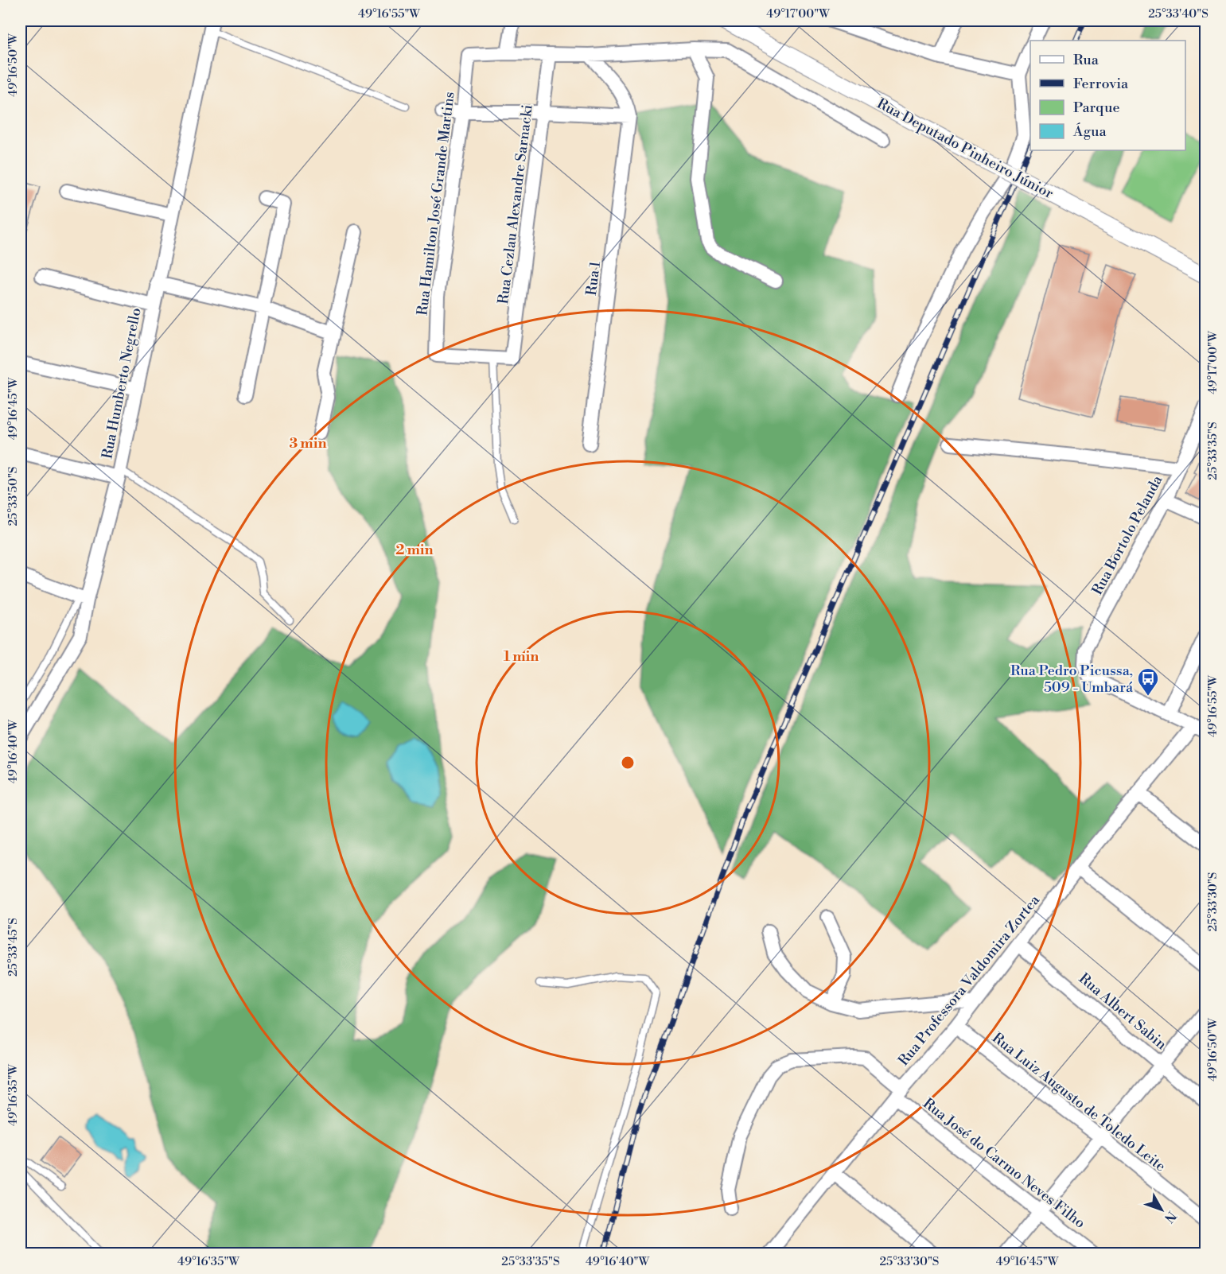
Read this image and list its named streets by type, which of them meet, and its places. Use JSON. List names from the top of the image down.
{
  "streets": {
    "street": [
      "Rua Deputado Pinheiro Júnior",
      "Rua Hamilton José Grande Martins",
      "Rua Cezlau Alexandre Sarnacki",
      "Rua 1",
      "Rua Humberto Negrello",
      "Rua Bortolo Pelanda",
      "Rua Professora Valdomira Zortea",
      "Rua Albert Sabin",
      "Rua Luiz Augusto de Toledo Leite",
      "Rua José do Carmo Neves Filho"
    ]
  },
  "crossings": [
    ["Rua Hamilton José Grande Martins", "Rua Cezlau Alexandre Sarnacki"],
    ["Rua Professora Valdomira Zortea", "Rua Albert Sabin"],
    ["Rua Professora Valdomira Zortea", "Rua Luiz Augusto de Toledo Leite"],
    ["Rua Professora Valdomira Zortea", "Rua José do Carmo Neves Filho"]
  ],
  "places": {
    "bus stop": ["Rua Pedro Picussa, 509 - Umbará"]
  },
  "legend": [
    "Rua",
    "Ferrovia",
    "Parque",
    "Água"
  ],
  "north": "bottom right",
  "coordinates": [
    "49°16'55\"W",
    "49°17'00\"W",
    "25°33'40\"S",
    "49°16'50\"W",
    "49°16'45\"W",
    "25°33'35\"S",
    "25°33'50\"S",
    "49°16'40\"W",
    "25°33'30\"S",
    "25°33'45\"S",
    "49°16'35\"W"
  ],
  "rings": ["3 min", "2 min", "1 min"]
}
